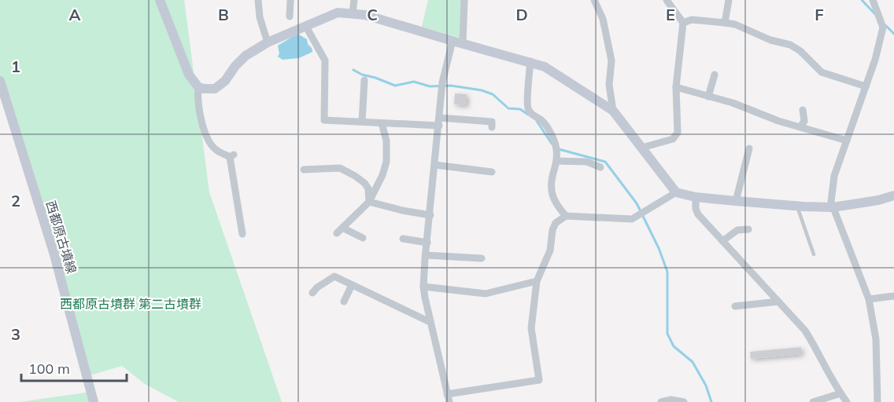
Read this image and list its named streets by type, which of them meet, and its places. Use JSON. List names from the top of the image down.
{
  "streets": {
    "street": ["西都原古墳線"]
  },
  "parks": ["西都原古墳群 第二古墳群"],
  "scale_bar": "100 m",
  "grid": {
    "columns": [
      "A",
      "B",
      "C",
      "D",
      "E",
      "F"
    ],
    "rows": ["1", "2", "3"]
  }
}
